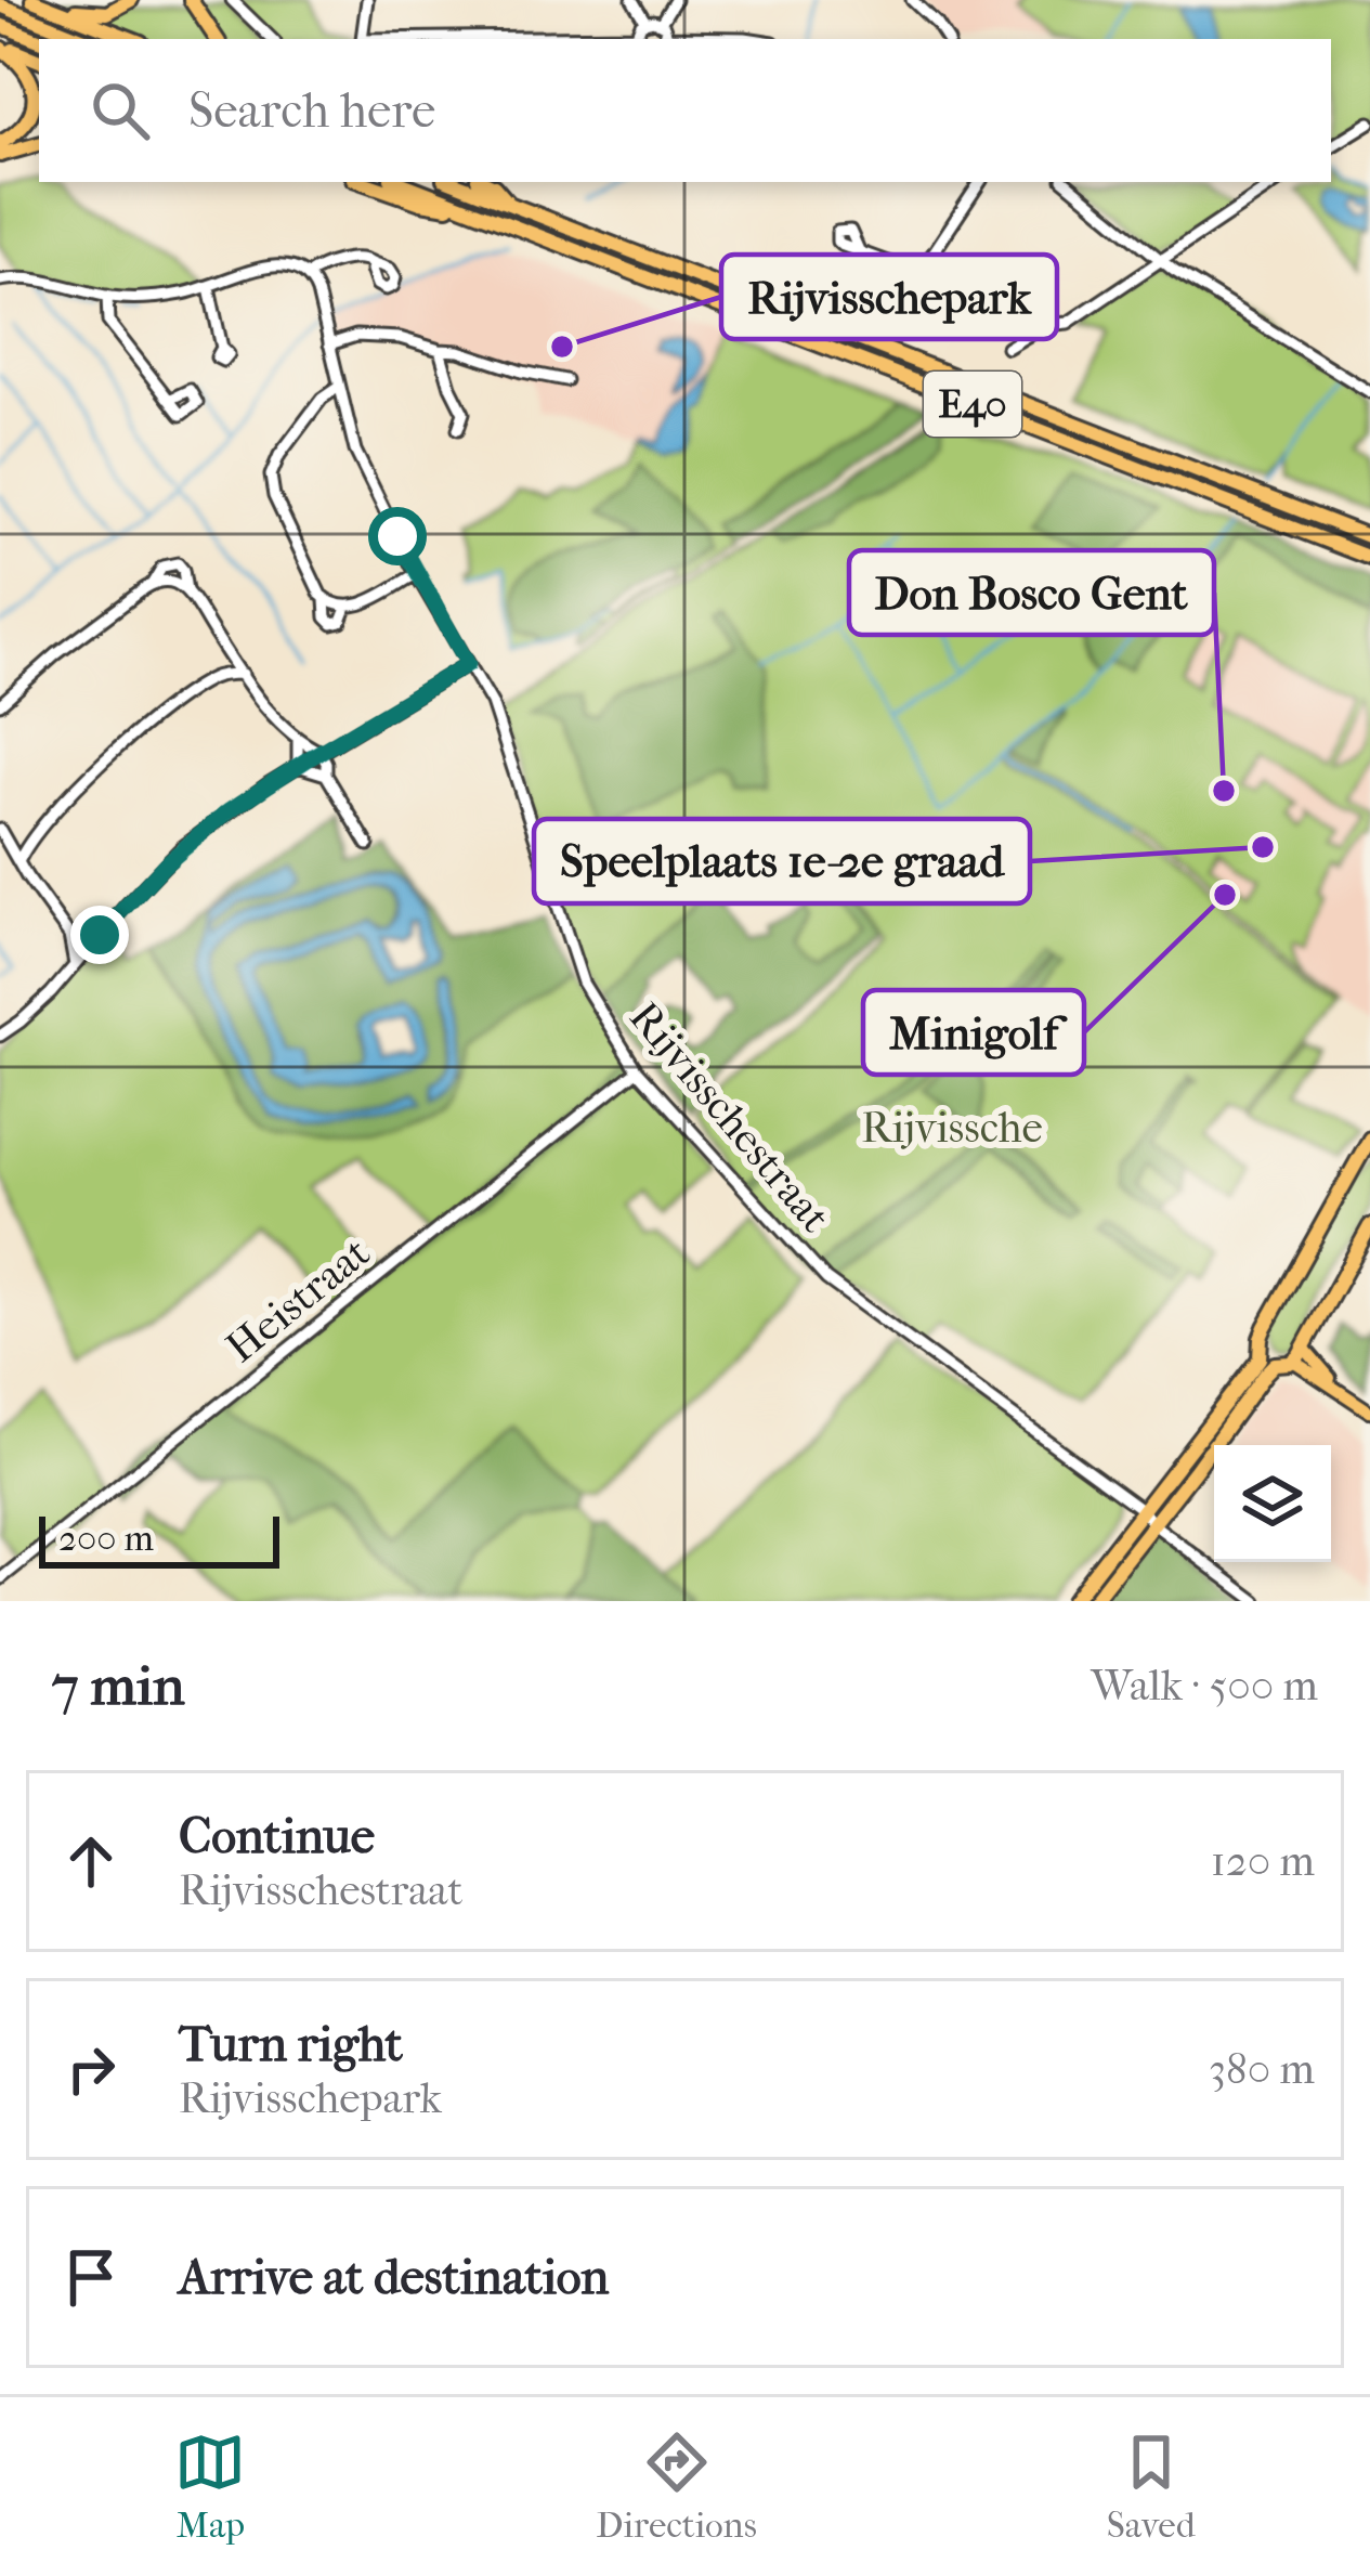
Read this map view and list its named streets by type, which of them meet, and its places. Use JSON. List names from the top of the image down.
{
  "streets": {
    "highway": ["E40"],
    "street": ["Rijvisschestraat", "Heistraat"]
  },
  "crossings": [
    ["Rijvisschestraat", "Heistraat"]
  ],
  "parks": ["Rijvissche"],
  "places": [
    "Rijvisschepark",
    "Don Bosco Gent",
    "Speelplaats 1e-2e graad",
    "Minigolf"
  ],
  "scale_bar": "200 m",
  "page": {
    "search": "Search here",
    "scale": "200 m",
    "heading": ["7 min", "Walk · 500 m"],
    "list": [
      ["Continue", "Rijvisschestraat", "120 m"],
      ["Turn right", "Rijvisschepark", "380 m"],
      "Arrive at destination"
    ],
    "nav": ["Map", "Directions", "Saved"]
  }
}
